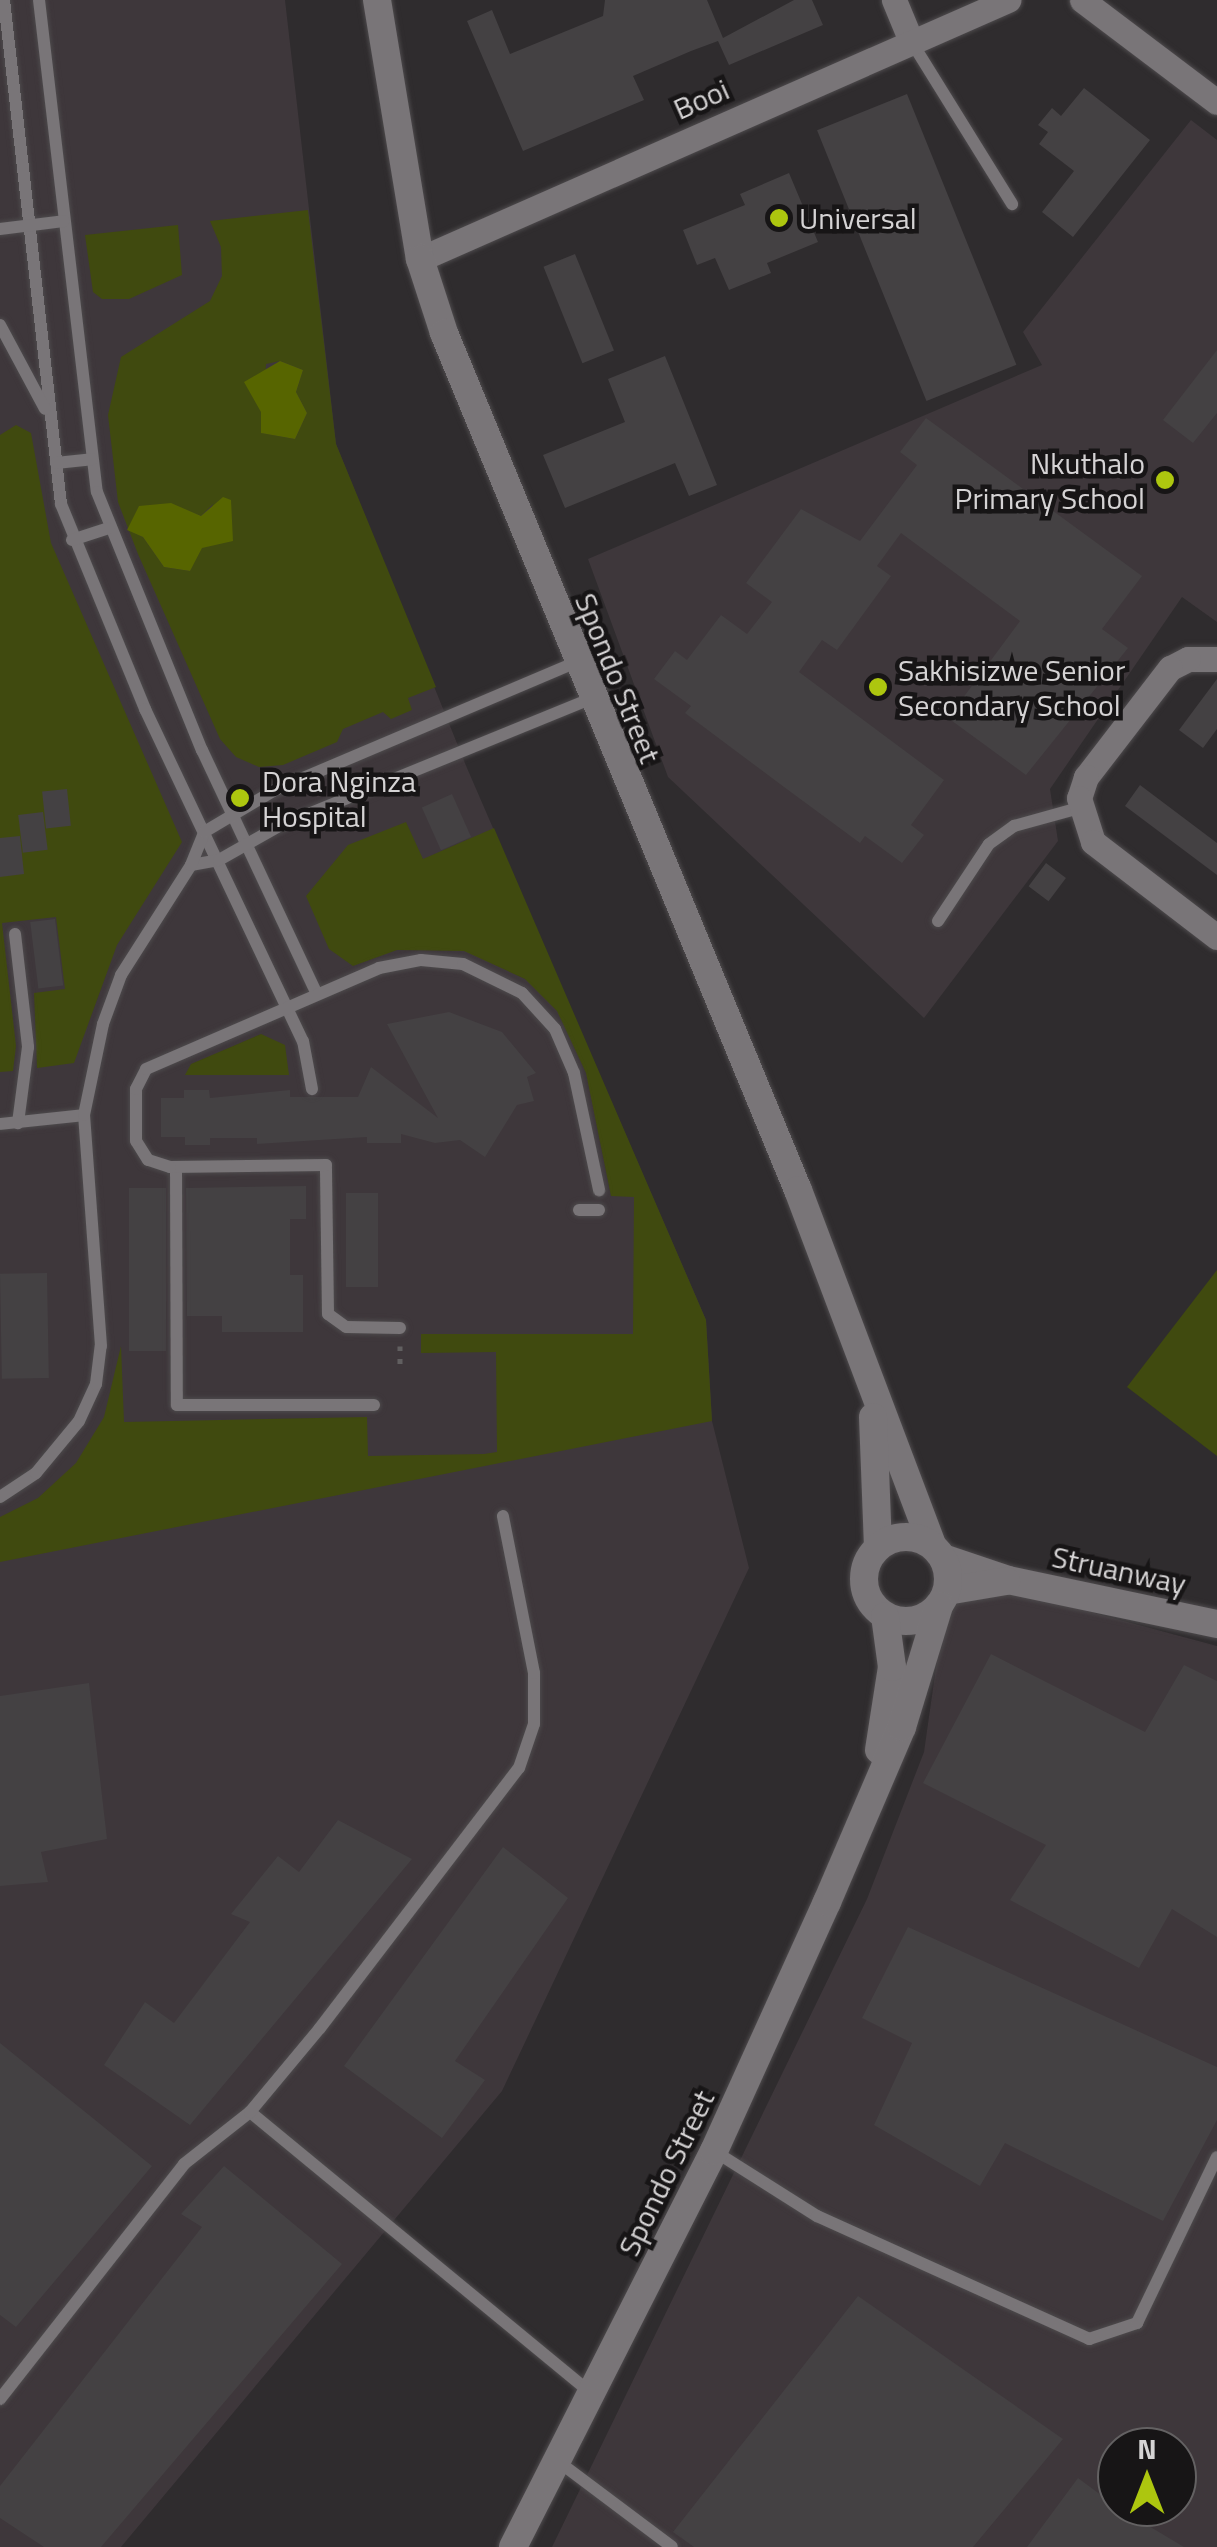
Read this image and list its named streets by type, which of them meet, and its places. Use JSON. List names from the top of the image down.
{
  "streets": {
    "main road": ["Spondo Street", "Struanway"],
    "street": ["Booi"]
  },
  "crossings": [
    ["Booi", "Spondo Street"],
    ["Spondo Street", "Struanway"]
  ],
  "places": [
    "Universal",
    "Nkuthalo Primary School",
    "Sakhisizwe Senior Secondary School",
    "Dora Nginza Hospital"
  ],
  "north": "top"
}
